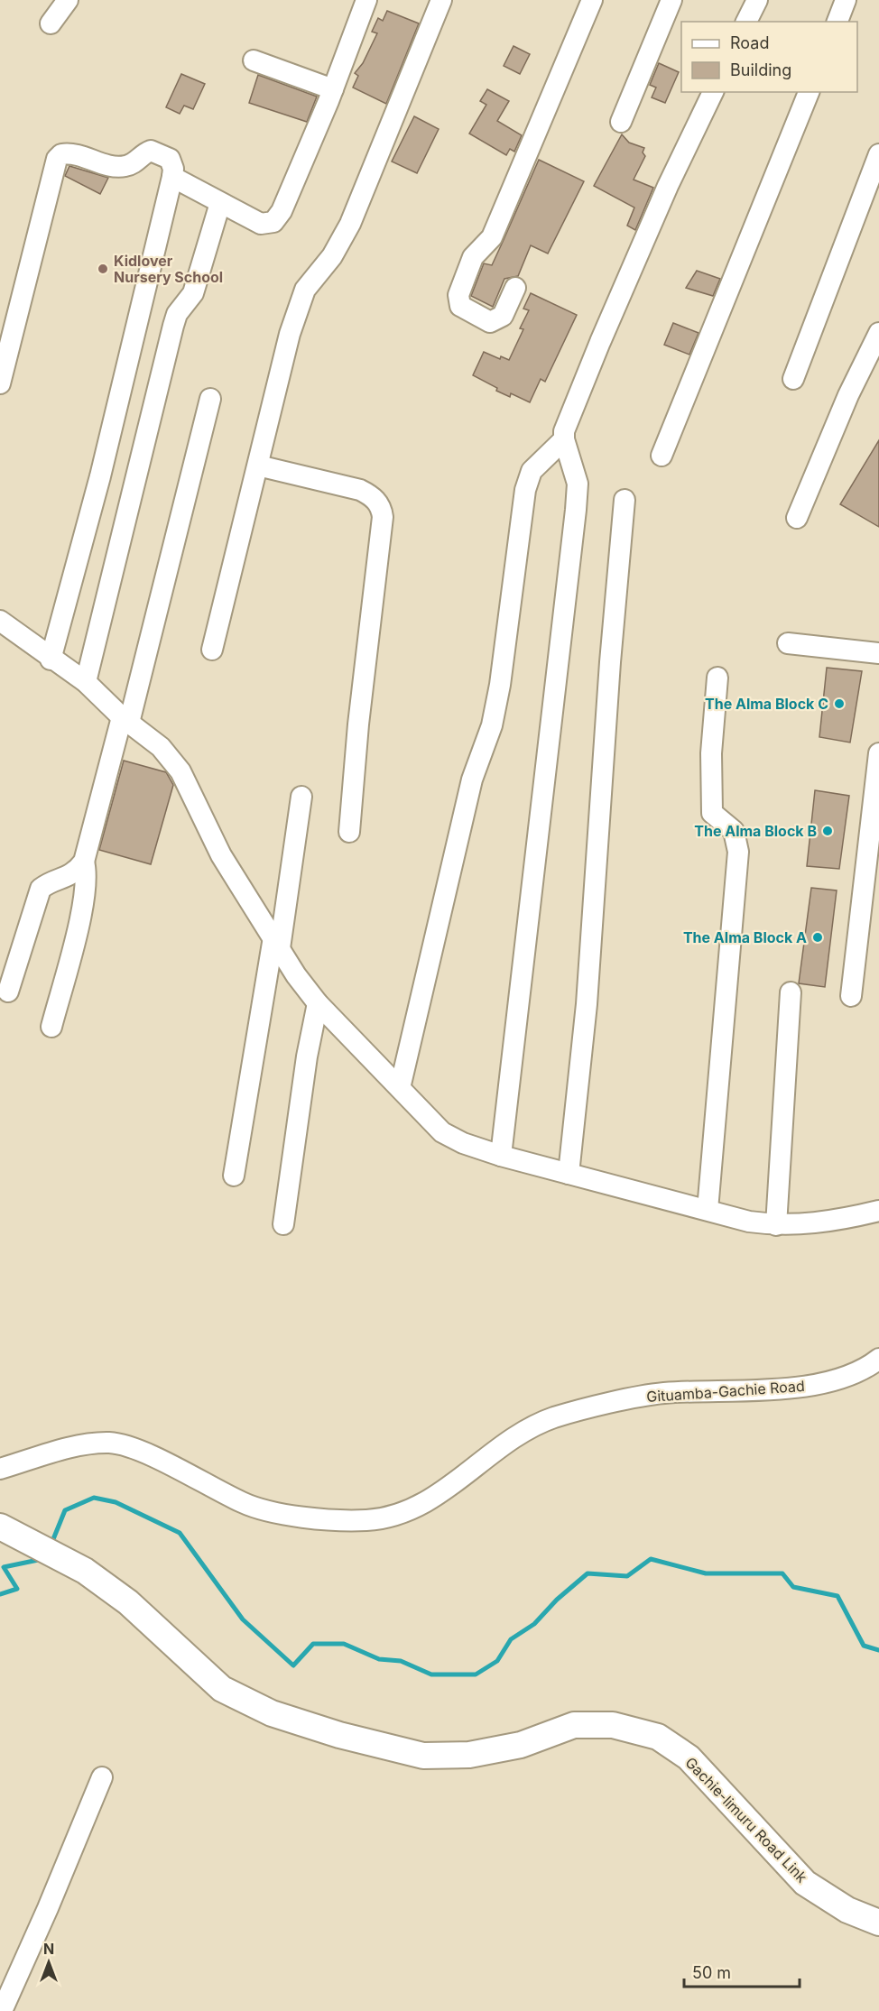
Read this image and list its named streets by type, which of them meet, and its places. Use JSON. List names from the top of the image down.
{
  "streets": {
    "main road": ["Gachie-limuru Road Link"],
    "street": ["Gituamba-Gachie Road"]
  },
  "places": [
    "Kidlover Nursery School",
    "The Alma Block C",
    "The Alma Block B",
    "The Alma Block A"
  ],
  "legend": ["Road", "Building"],
  "scale_bar": "50 m",
  "north": "top"
}
